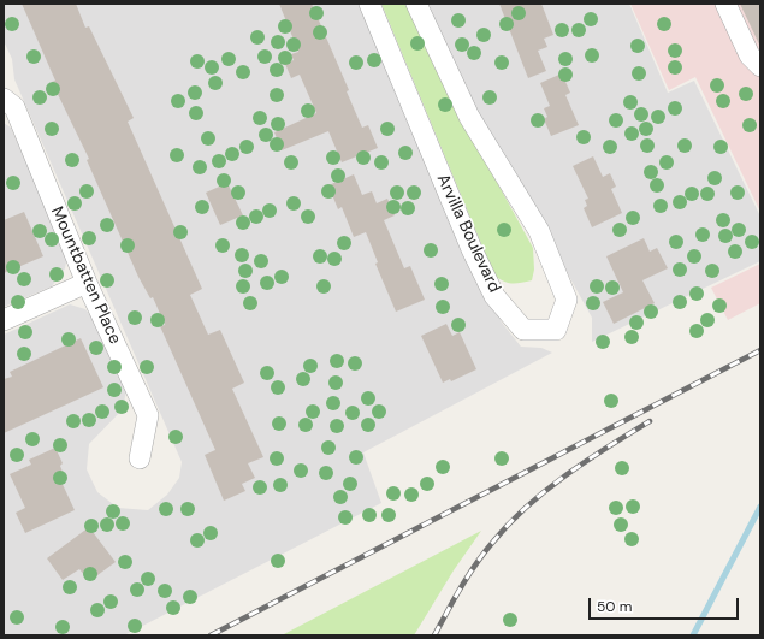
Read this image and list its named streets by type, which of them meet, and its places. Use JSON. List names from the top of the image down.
{
  "streets": {
    "street": ["Arvilla Boulevard", "Mountbatten Place"]
  },
  "scale_bar": "50 m"
}
